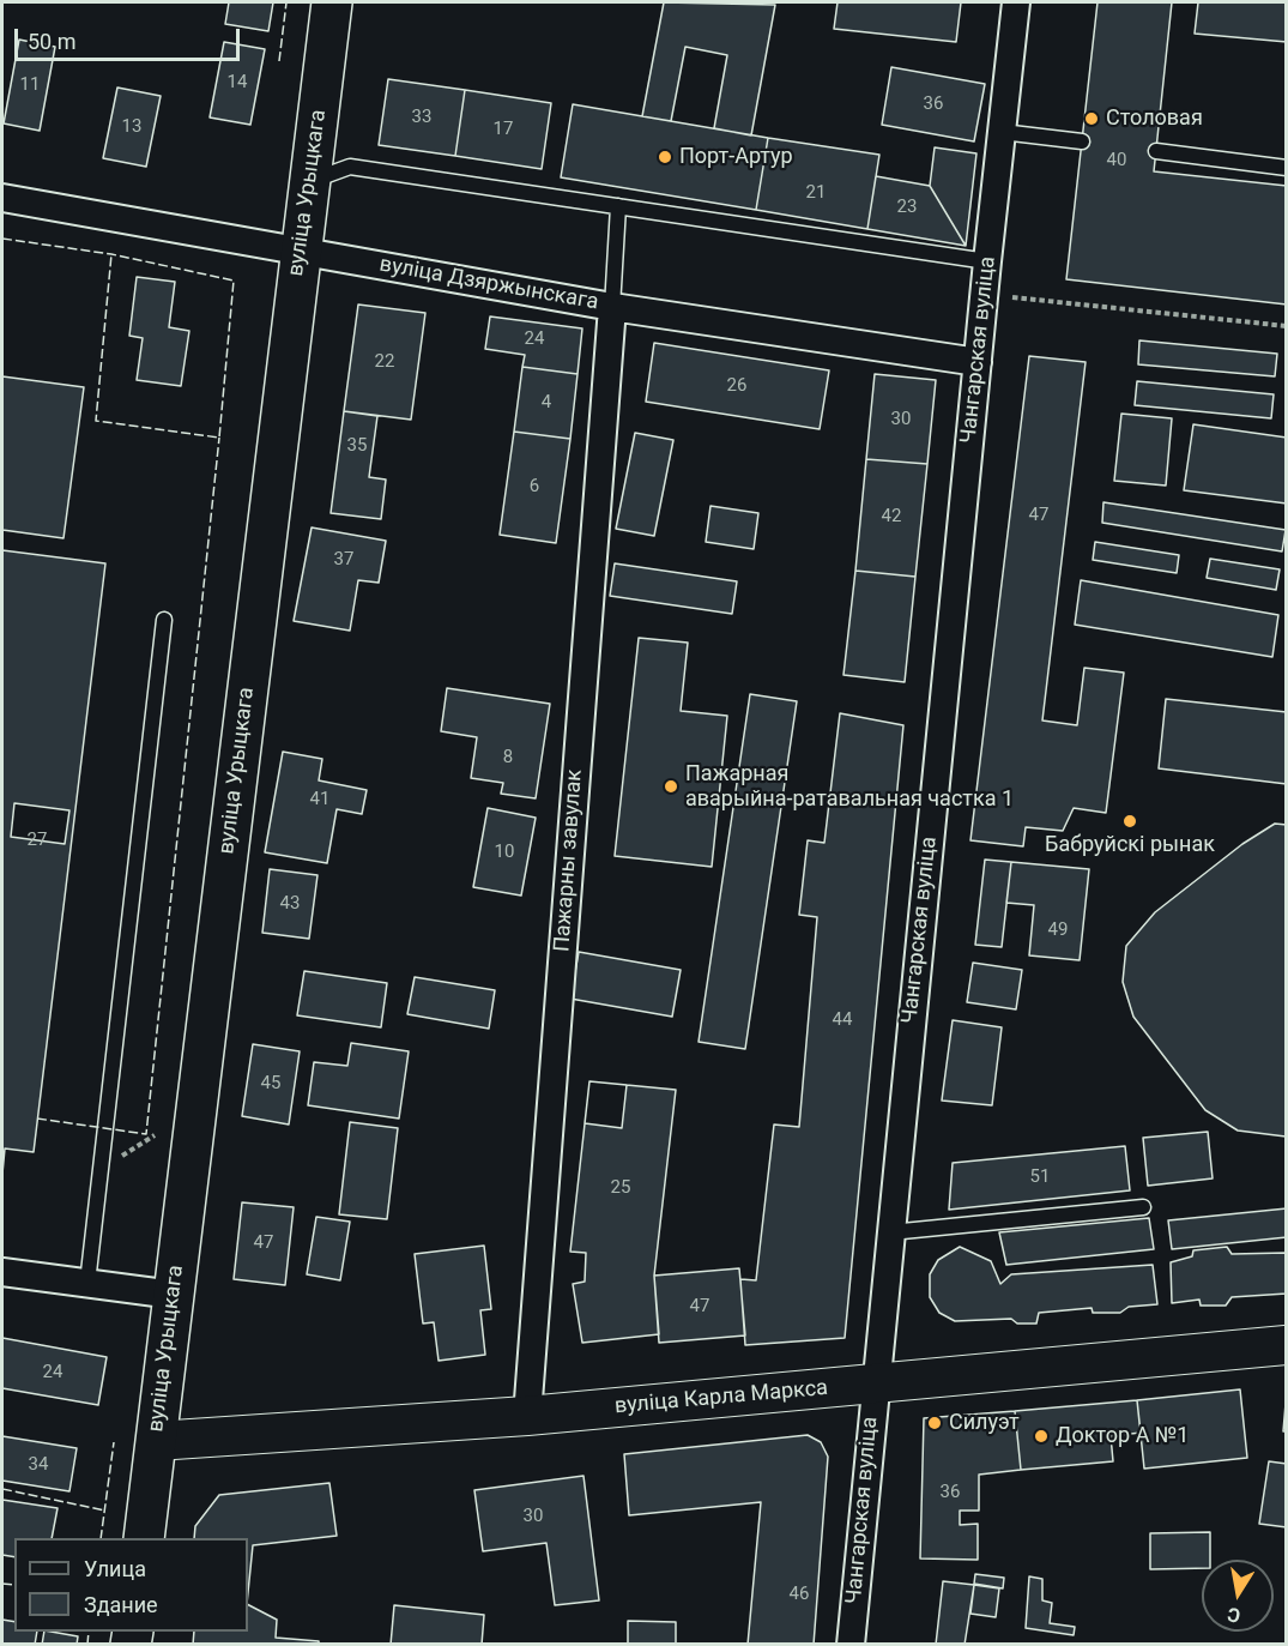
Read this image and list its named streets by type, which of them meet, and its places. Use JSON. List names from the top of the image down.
{
  "streets": {
    "main road": ["вуліца Урыцкага"],
    "street": [
      "вуліца Дзяржынскага",
      "Чангарская вуліца",
      "Пажарны завулак",
      "вуліца Карла Маркса"
    ]
  },
  "crossings": [
    ["вуліца Урыцкага", "вуліца Дзяржынскага"],
    ["вуліца Урыцкага", "вуліца Карла Маркса"],
    ["вуліца Дзяржынскага", "Чангарская вуліца"],
    ["вуліца Дзяржынскага", "Пажарны завулак"],
    ["Чангарская вуліца", "вуліца Карла Маркса"],
    ["Пажарны завулак", "вуліца Карла Маркса"]
  ],
  "places": [
    "Столовая",
    "Порт-Артур",
    "Пажарная аварыйна-ратавальная частка 1",
    "Бабруйскі рынак",
    "Силуэт",
    "Доктор А №1"
  ],
  "house_numbers": [
    "14",
    "11",
    "36",
    "33",
    "13",
    "17",
    "40",
    "21",
    "23",
    "24",
    "22",
    "26",
    "4",
    "30",
    "35",
    "6",
    "47",
    "42",
    "37",
    "8",
    "41",
    "27",
    "10",
    "43",
    "49",
    "44",
    "45",
    "51",
    "25",
    "47",
    "47",
    "24",
    "34",
    "36",
    "30",
    "46"
  ],
  "legend": ["Улица", "Здание"],
  "scale_bar": "50 m",
  "north": "bottom"
}
